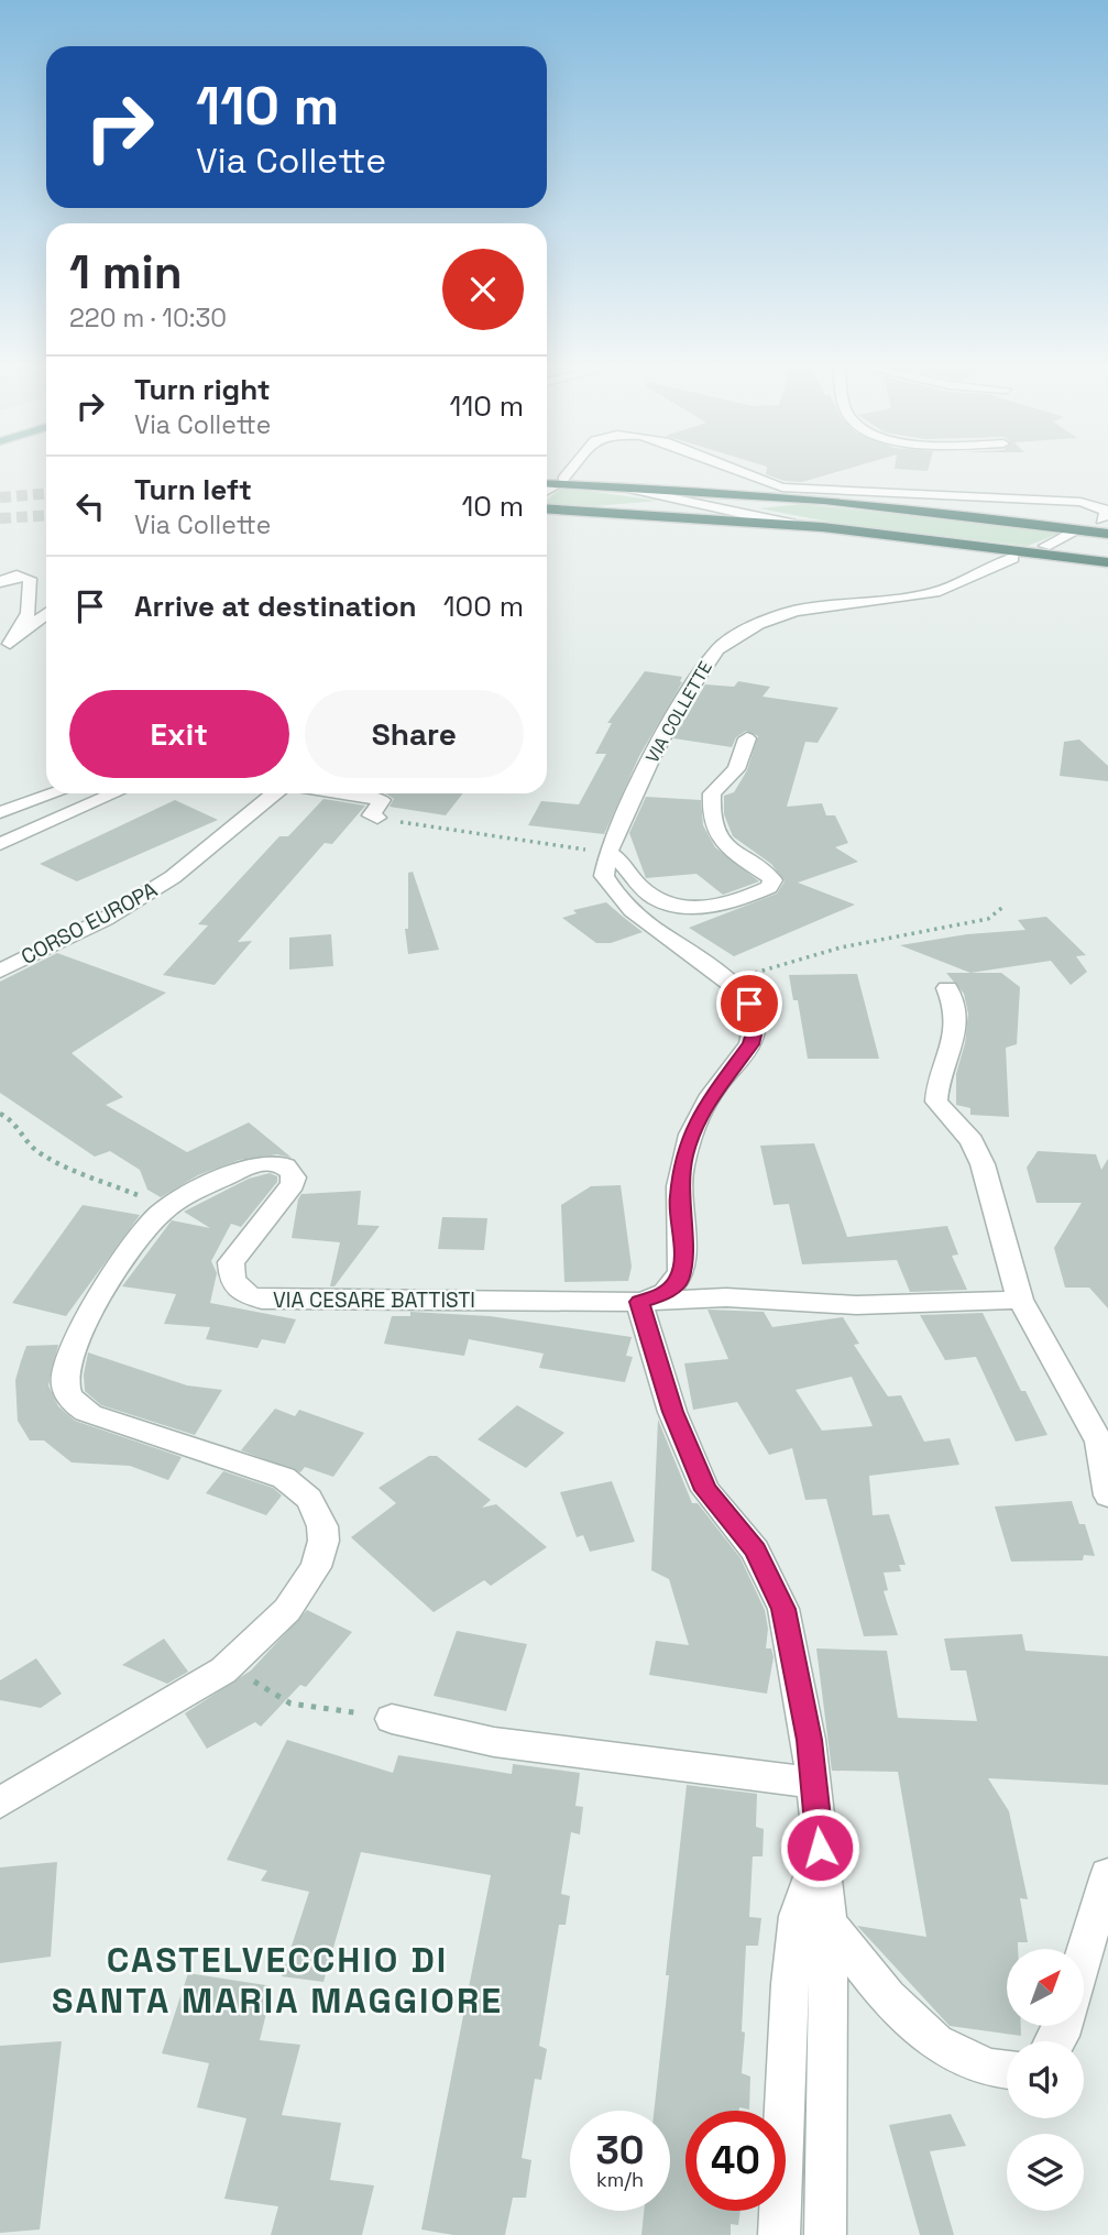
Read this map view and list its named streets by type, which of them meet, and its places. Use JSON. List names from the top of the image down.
{
  "streets": {
    "street": ["VIA COLLETTE", "CORSO EUROPA", "VIA CESARE BATTISTI"]
  },
  "crossings": [
    ["VIA COLLETTE", "VIA CESARE BATTISTI"]
  ],
  "districts": ["CASTELVECCHIO DI SANTA MARIA MAGGIORE"],
  "north": "top right",
  "page": {
    "turn": ["110 m", "Via Collette"],
    "heading": ["1 min", "220 m · 10:30"],
    "list": [
      {
        "name": "Turn right",
        "note": "Via Collette",
        "value": "110 m"
      },
      {
        "name": "Turn left",
        "note": "Via Collette",
        "value": "10 m"
      },
      {
        "name": "Arrive at destination",
        "value": "100 m"
      }
    ],
    "buttons": ["Exit", "Share"],
    "speed": "30 km/h",
    "limit": "40"
  }
}
